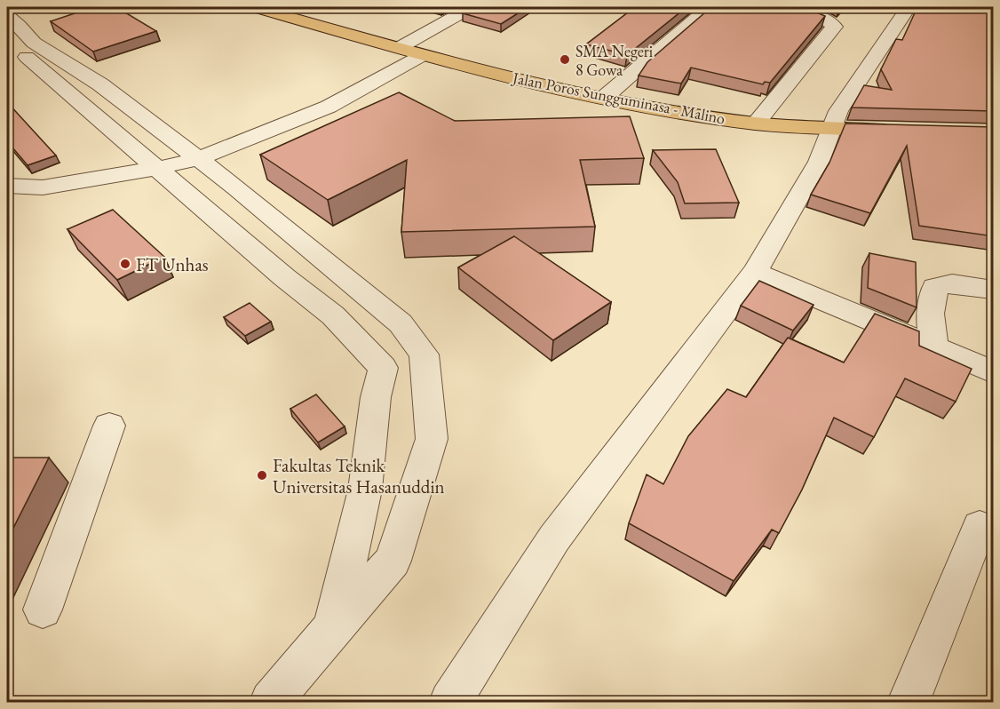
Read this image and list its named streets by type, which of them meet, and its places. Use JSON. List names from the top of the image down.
{
  "streets": {
    "main road": ["Jalan Poros Sungguminasa - Malino"]
  },
  "places": ["SMA Negeri 8 Gowa", "FT Unhas", "Fakultas Teknik Universitas Hasanuddin"]
}
